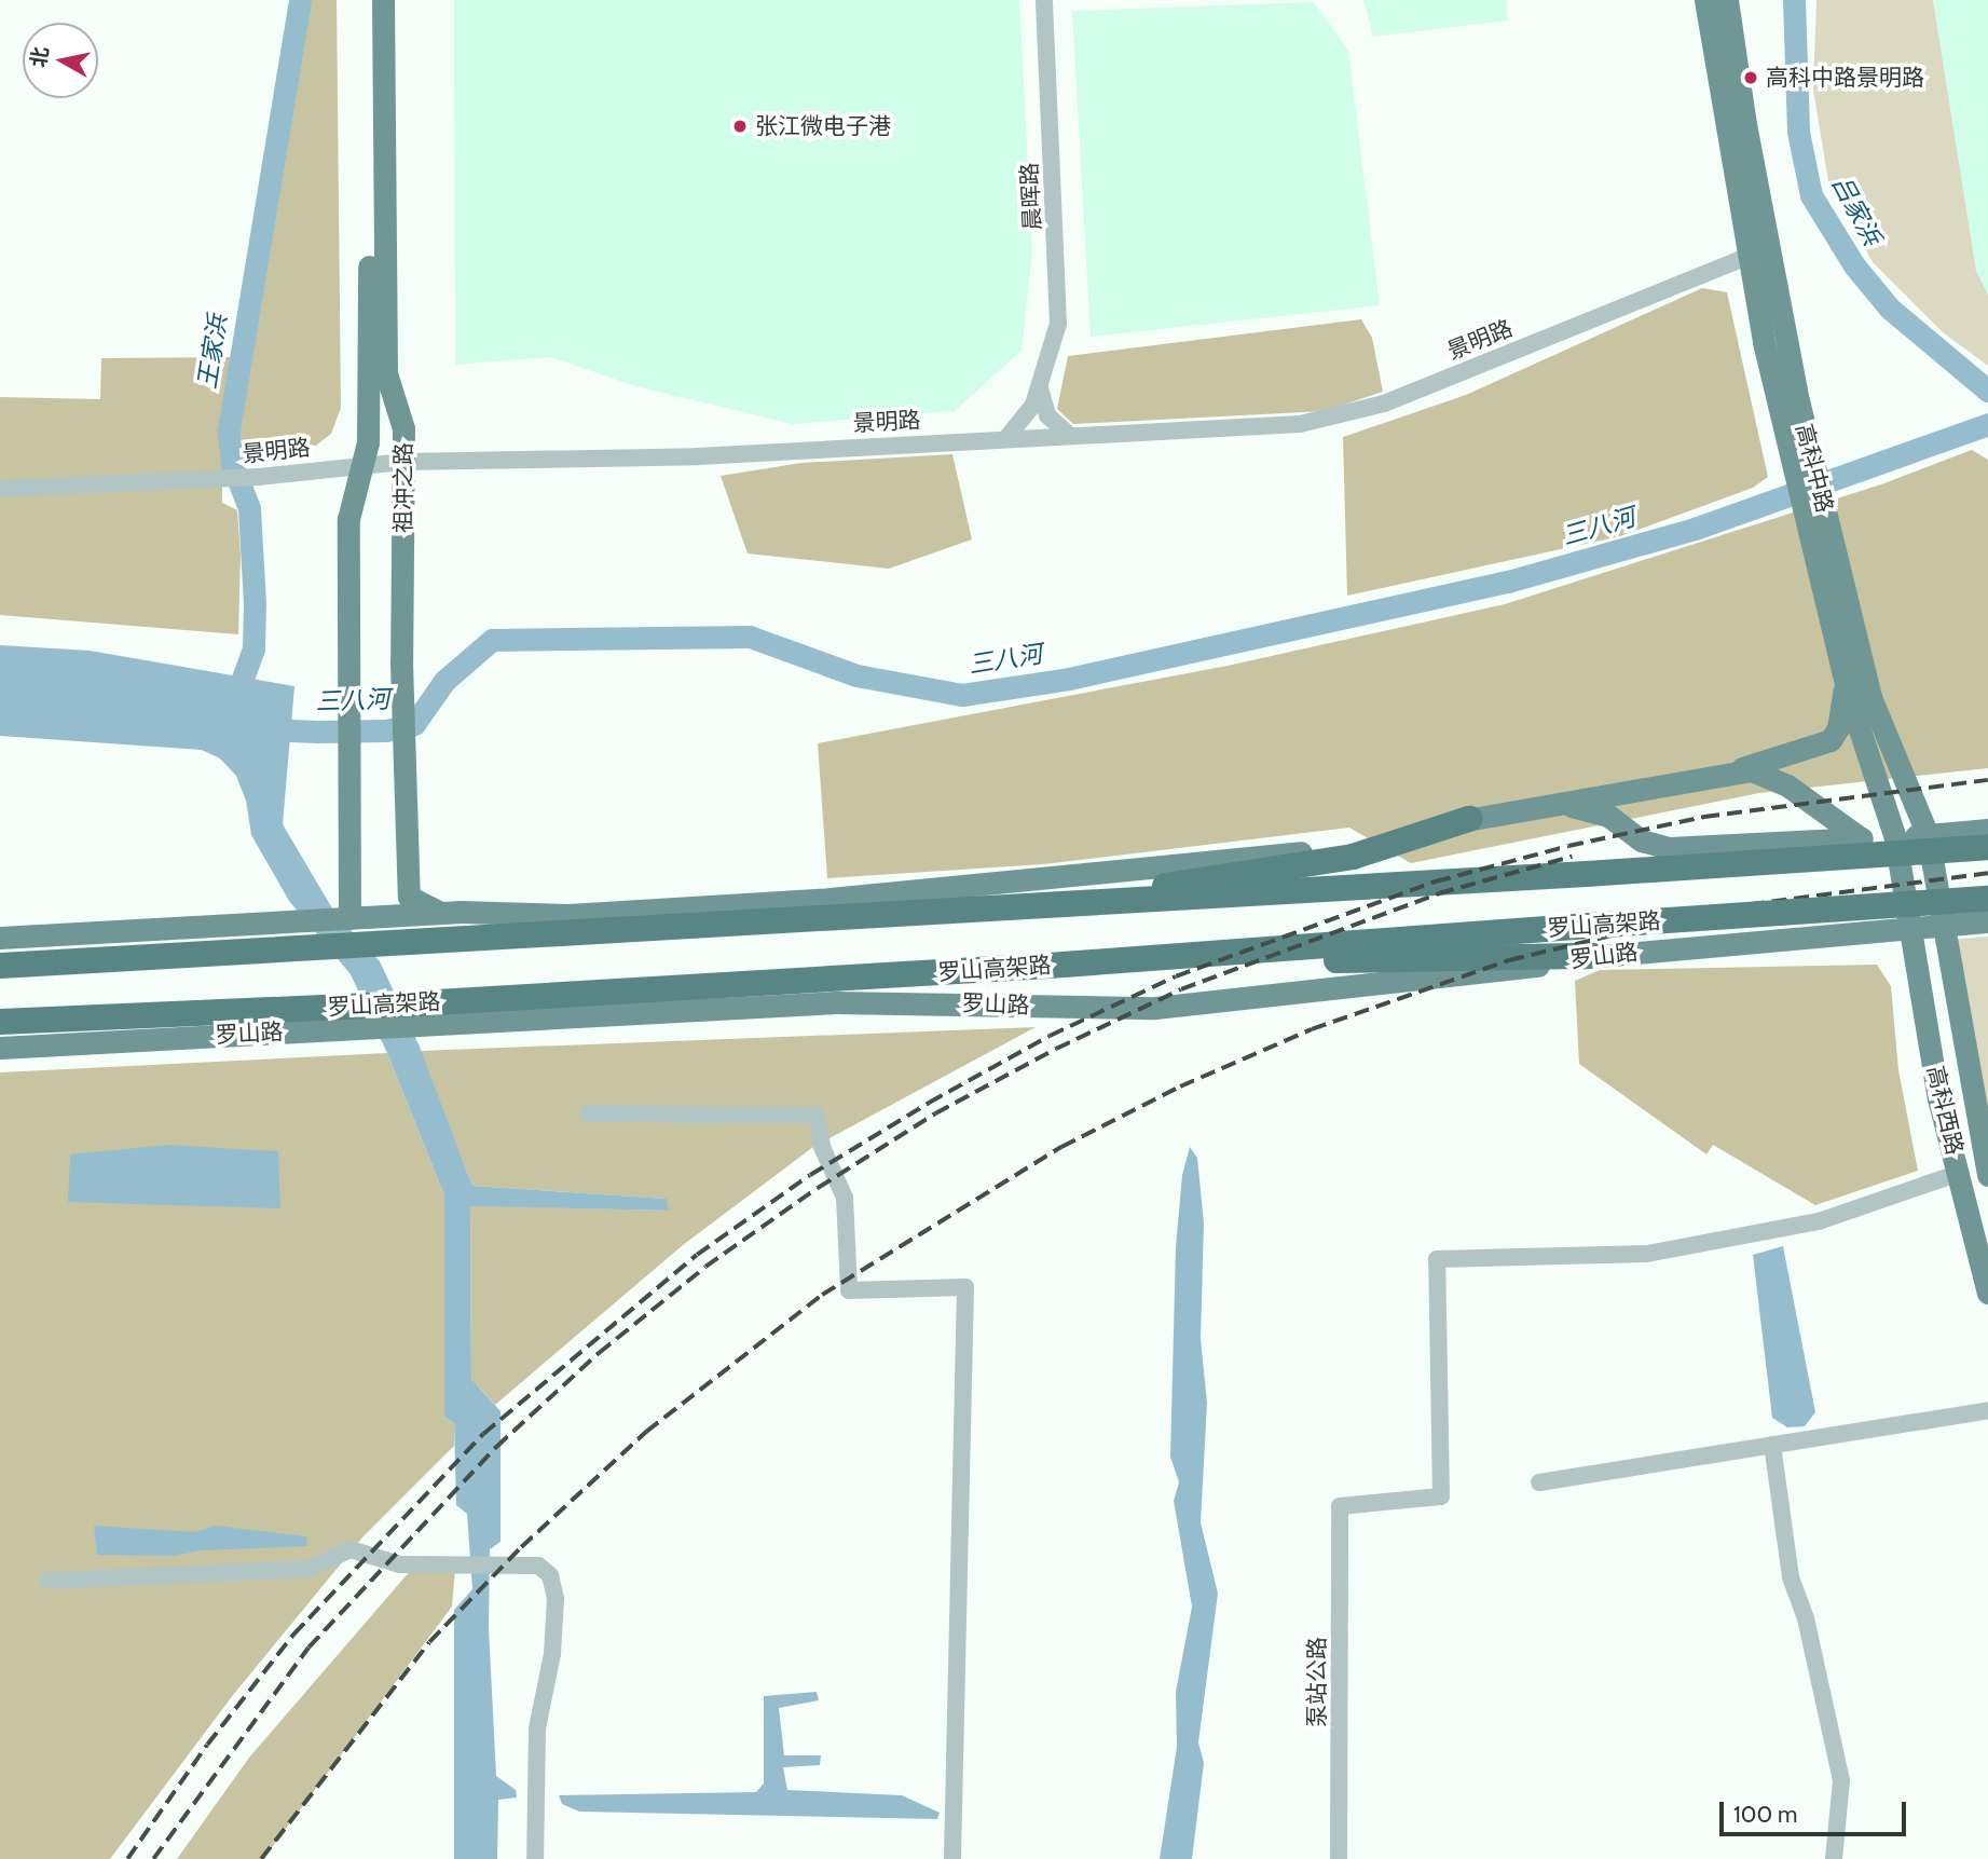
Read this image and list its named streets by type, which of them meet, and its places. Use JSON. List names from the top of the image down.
{
  "streets": {
    "highway": ["罗山高架路"],
    "main road": [
      "高科中路",
      "祖冲之路",
      "罗山路",
      "高科西路"
    ],
    "street": ["晨晖路", "景明路", "泵站公路"]
  },
  "crossings": [
    ["晨晖路", "景明路"],
    ["景明路", "高科中路"],
    ["景明路", "祖冲之路"],
    ["高科中路", "罗山路"],
    ["高科中路", "高科西路"],
    ["罗山高架路", "罗山路"],
    ["罗山路", "高科西路"],
    ["高科西路", "泵站公路"]
  ],
  "water": ["吕家浜", "王家浜", "三八河"],
  "places": ["高科中路景明路", "张江微电子港"],
  "scale_bar": "100 m",
  "north": "left"
}
